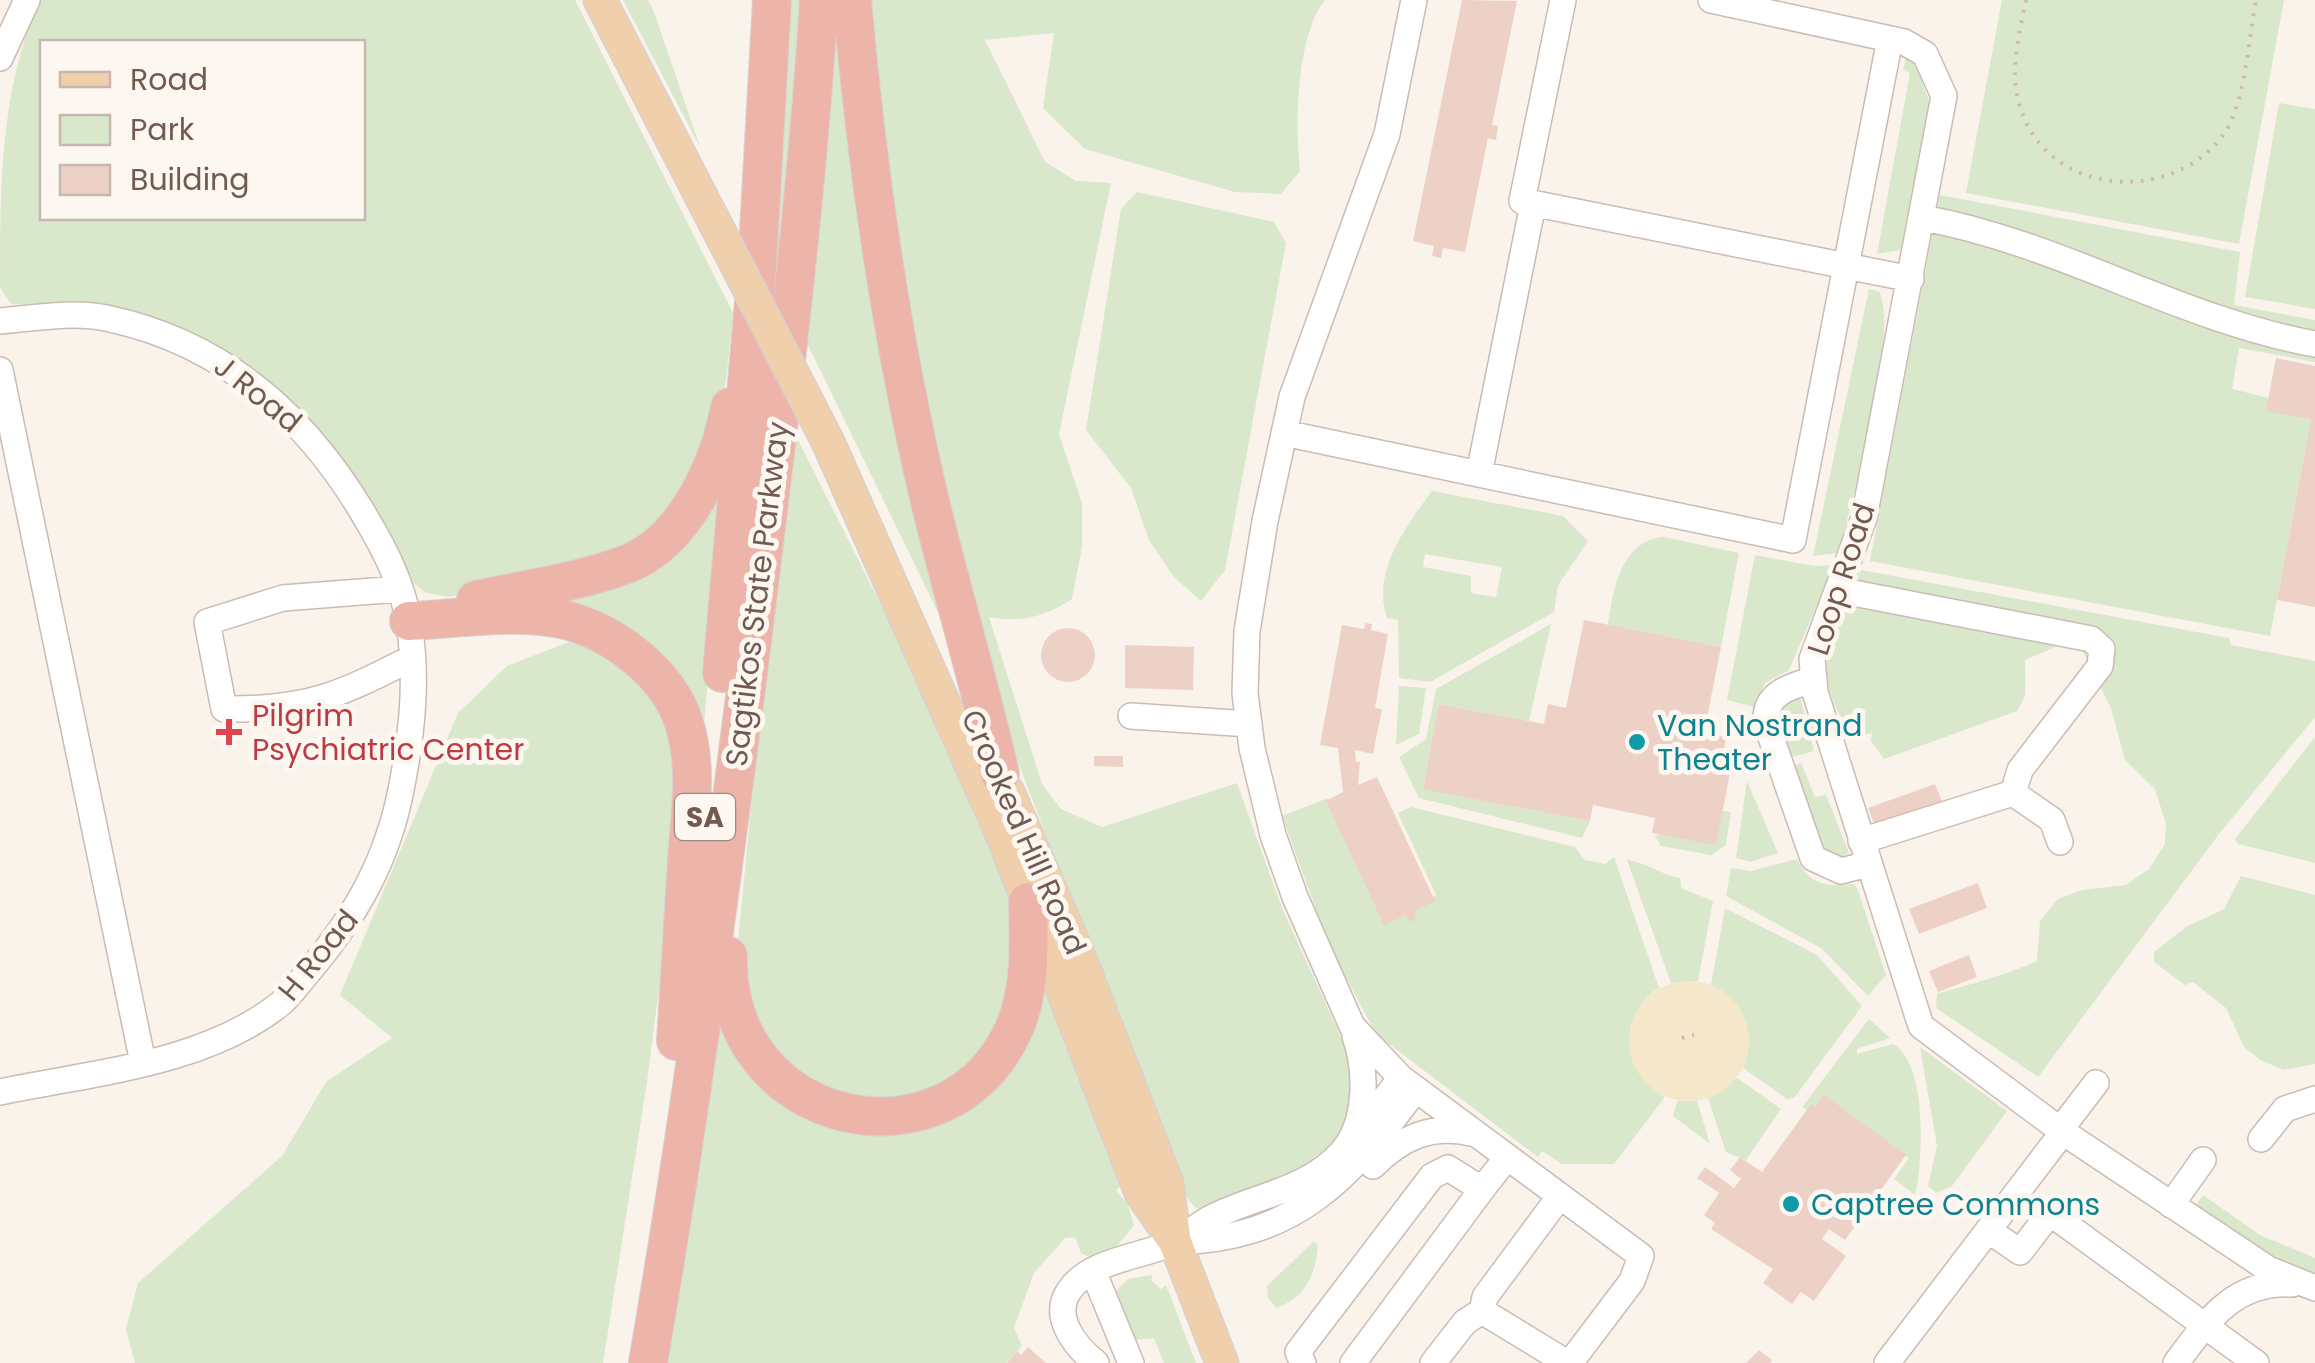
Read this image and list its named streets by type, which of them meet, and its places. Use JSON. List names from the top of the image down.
{
  "streets": {
    "highway": ["Sagtikos State Parkway", "SA"],
    "main road": ["Crooked Hill Road"],
    "street": ["J Road", "Loop Road", "H Road"]
  },
  "crossings": [
    ["J Road", "H Road"]
  ],
  "places": {
    "health": ["Pilgrim Psychiatric Center"],
    "other": ["Van Nostrand Theater", "Captree Commons"]
  },
  "legend": ["Road", "Park", "Building"]
}
